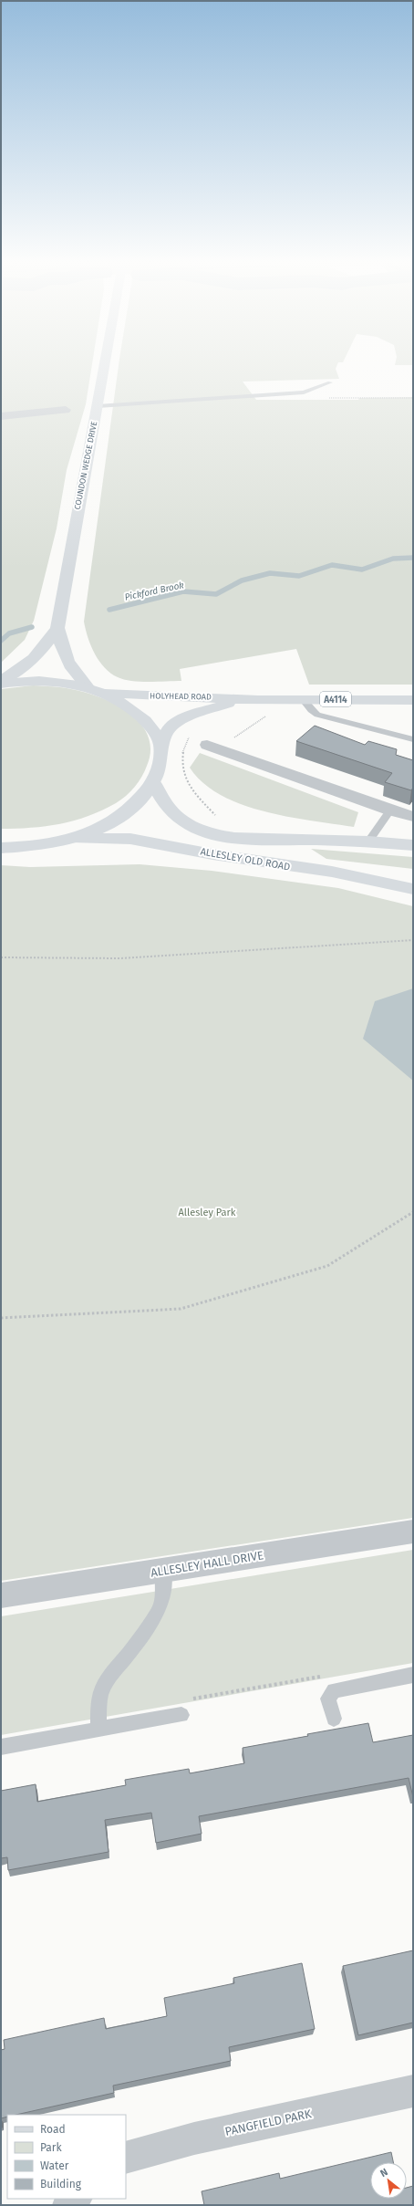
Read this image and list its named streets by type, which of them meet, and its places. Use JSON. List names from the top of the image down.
{
  "streets": {
    "main road": [
      "COUNDON WEDGE DRIVE",
      "HOLYHEAD ROAD",
      "A4114",
      "ALLESLEY OLD ROAD"
    ],
    "street": ["ALLESLEY HALL DRIVE", "PANGFIELD PARK"]
  },
  "water": ["Pickford Brook"],
  "parks": ["Allesley Park"],
  "legend": [
    "Road",
    "Park",
    "Water",
    "Building"
  ],
  "north": "top left"
}
